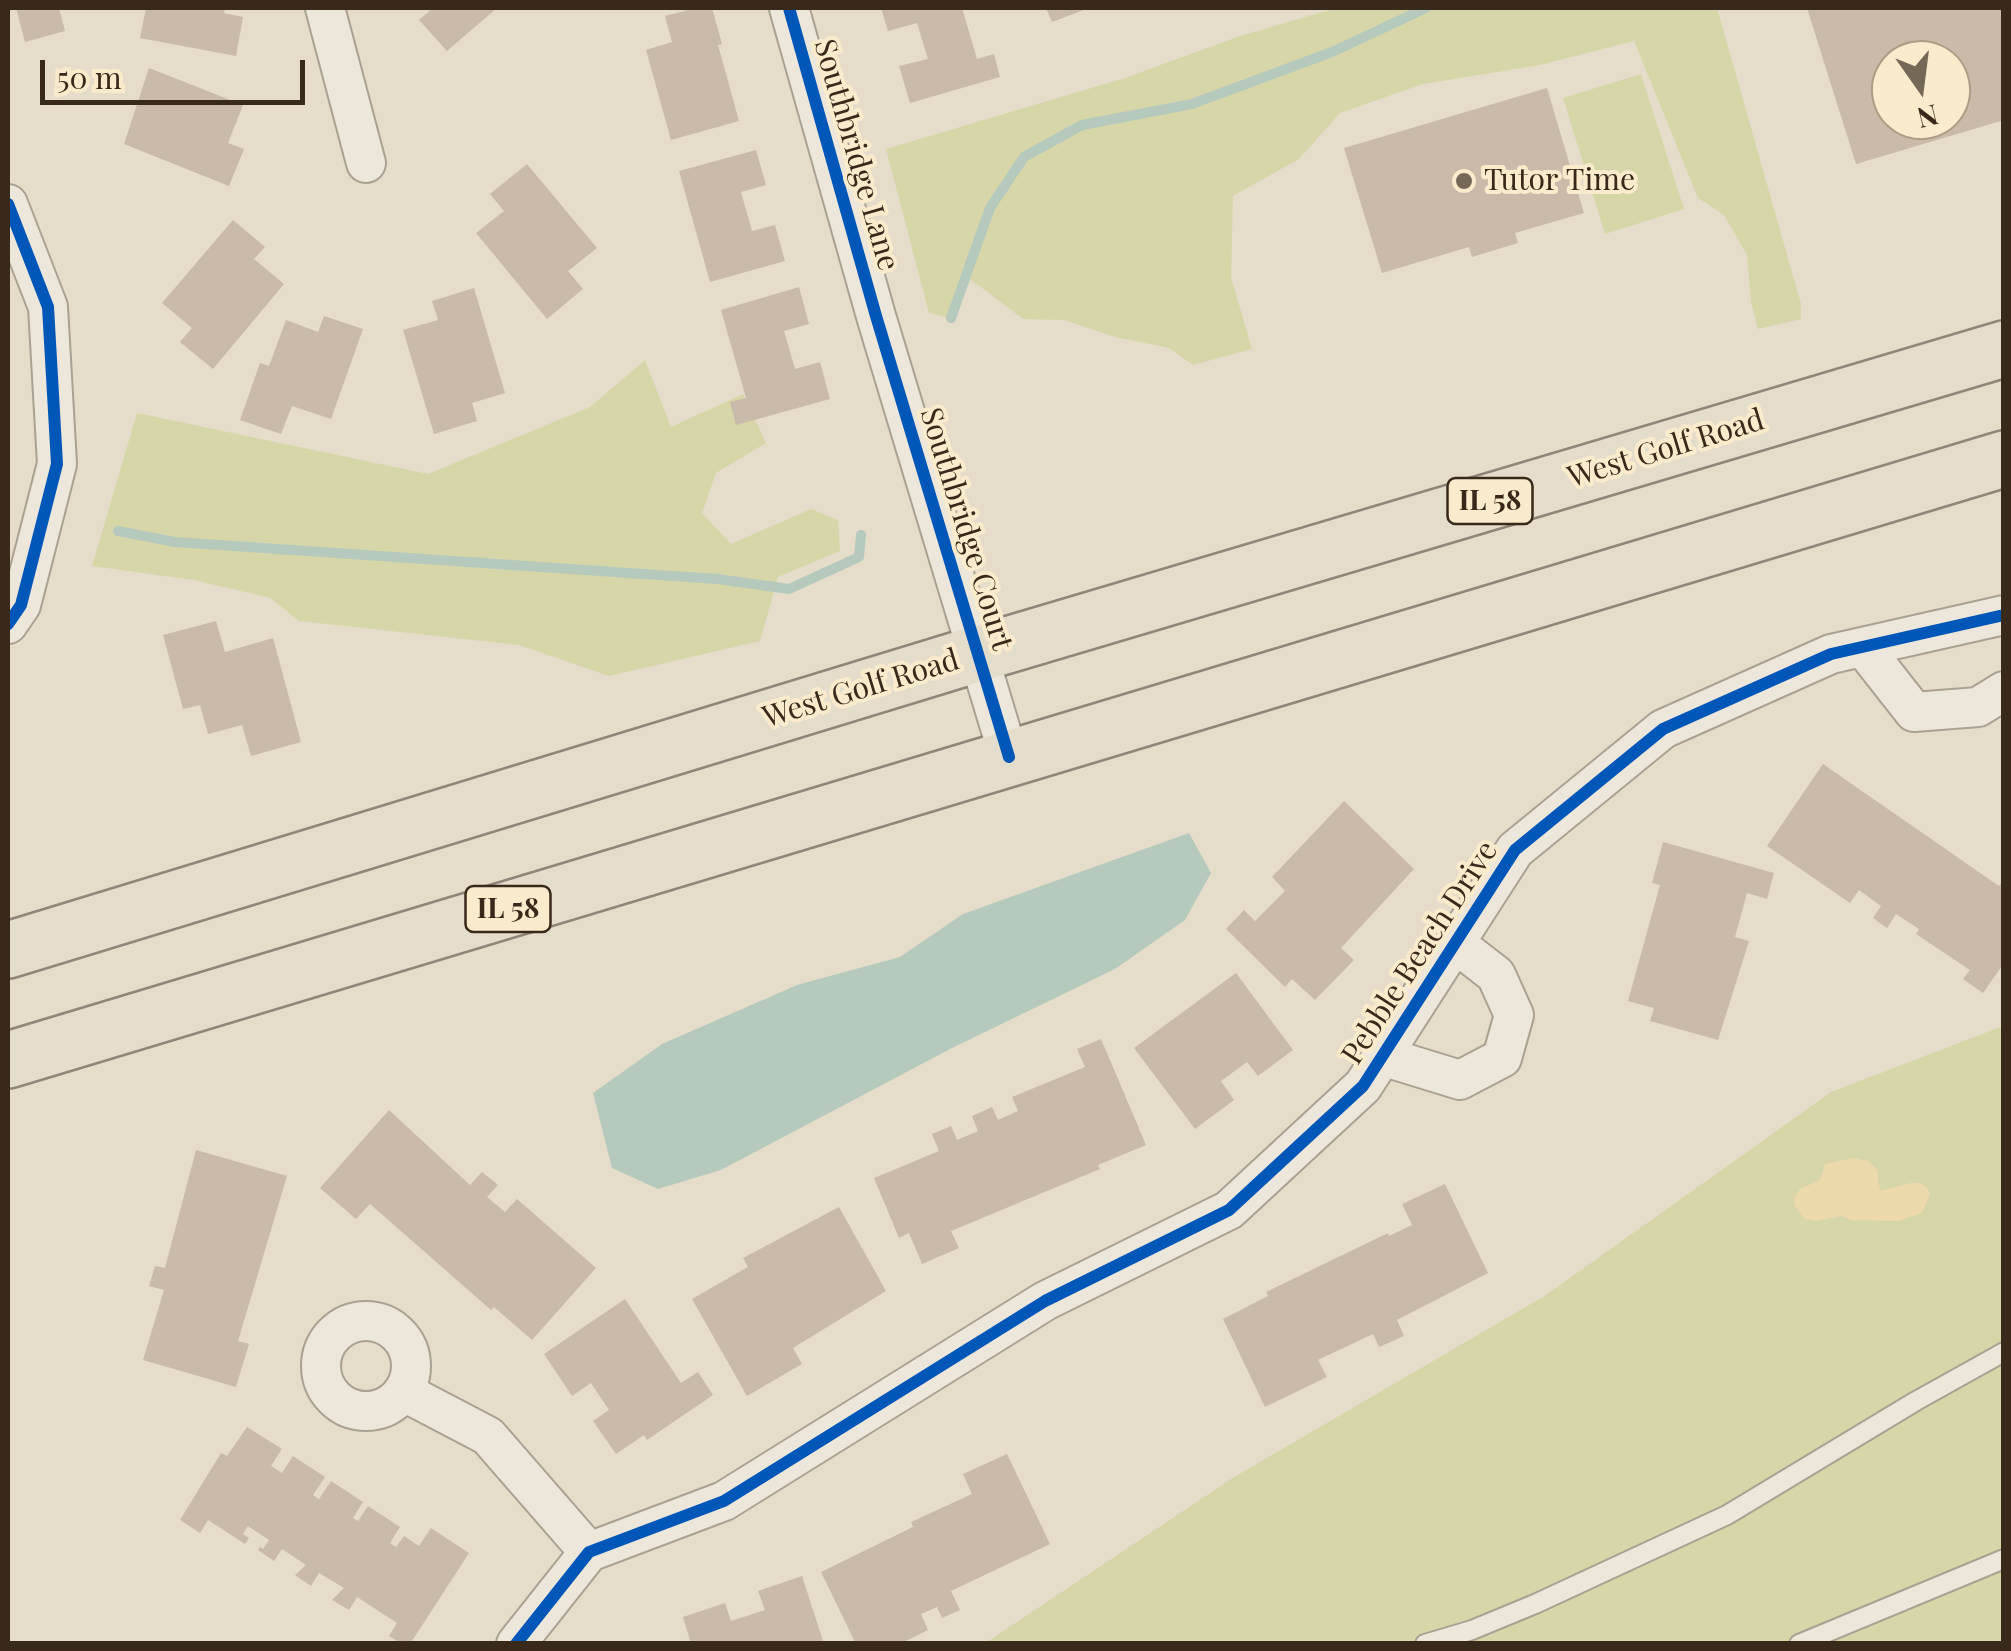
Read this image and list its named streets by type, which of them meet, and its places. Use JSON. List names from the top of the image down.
{
  "streets": {
    "main road": ["West Golf Road", "IL 58"],
    "street": ["Southbridge Lane", "Southbridge Court", "Pebble Beach Drive"]
  },
  "crossings": [
    ["Southbridge Lane", "Southbridge Court"],
    ["West Golf Road", "Southbridge Court"],
    ["IL 58", "Southbridge Court"]
  ],
  "places": ["Tutor Time"],
  "scale_bar": "50 m",
  "north": "bottom"
}
